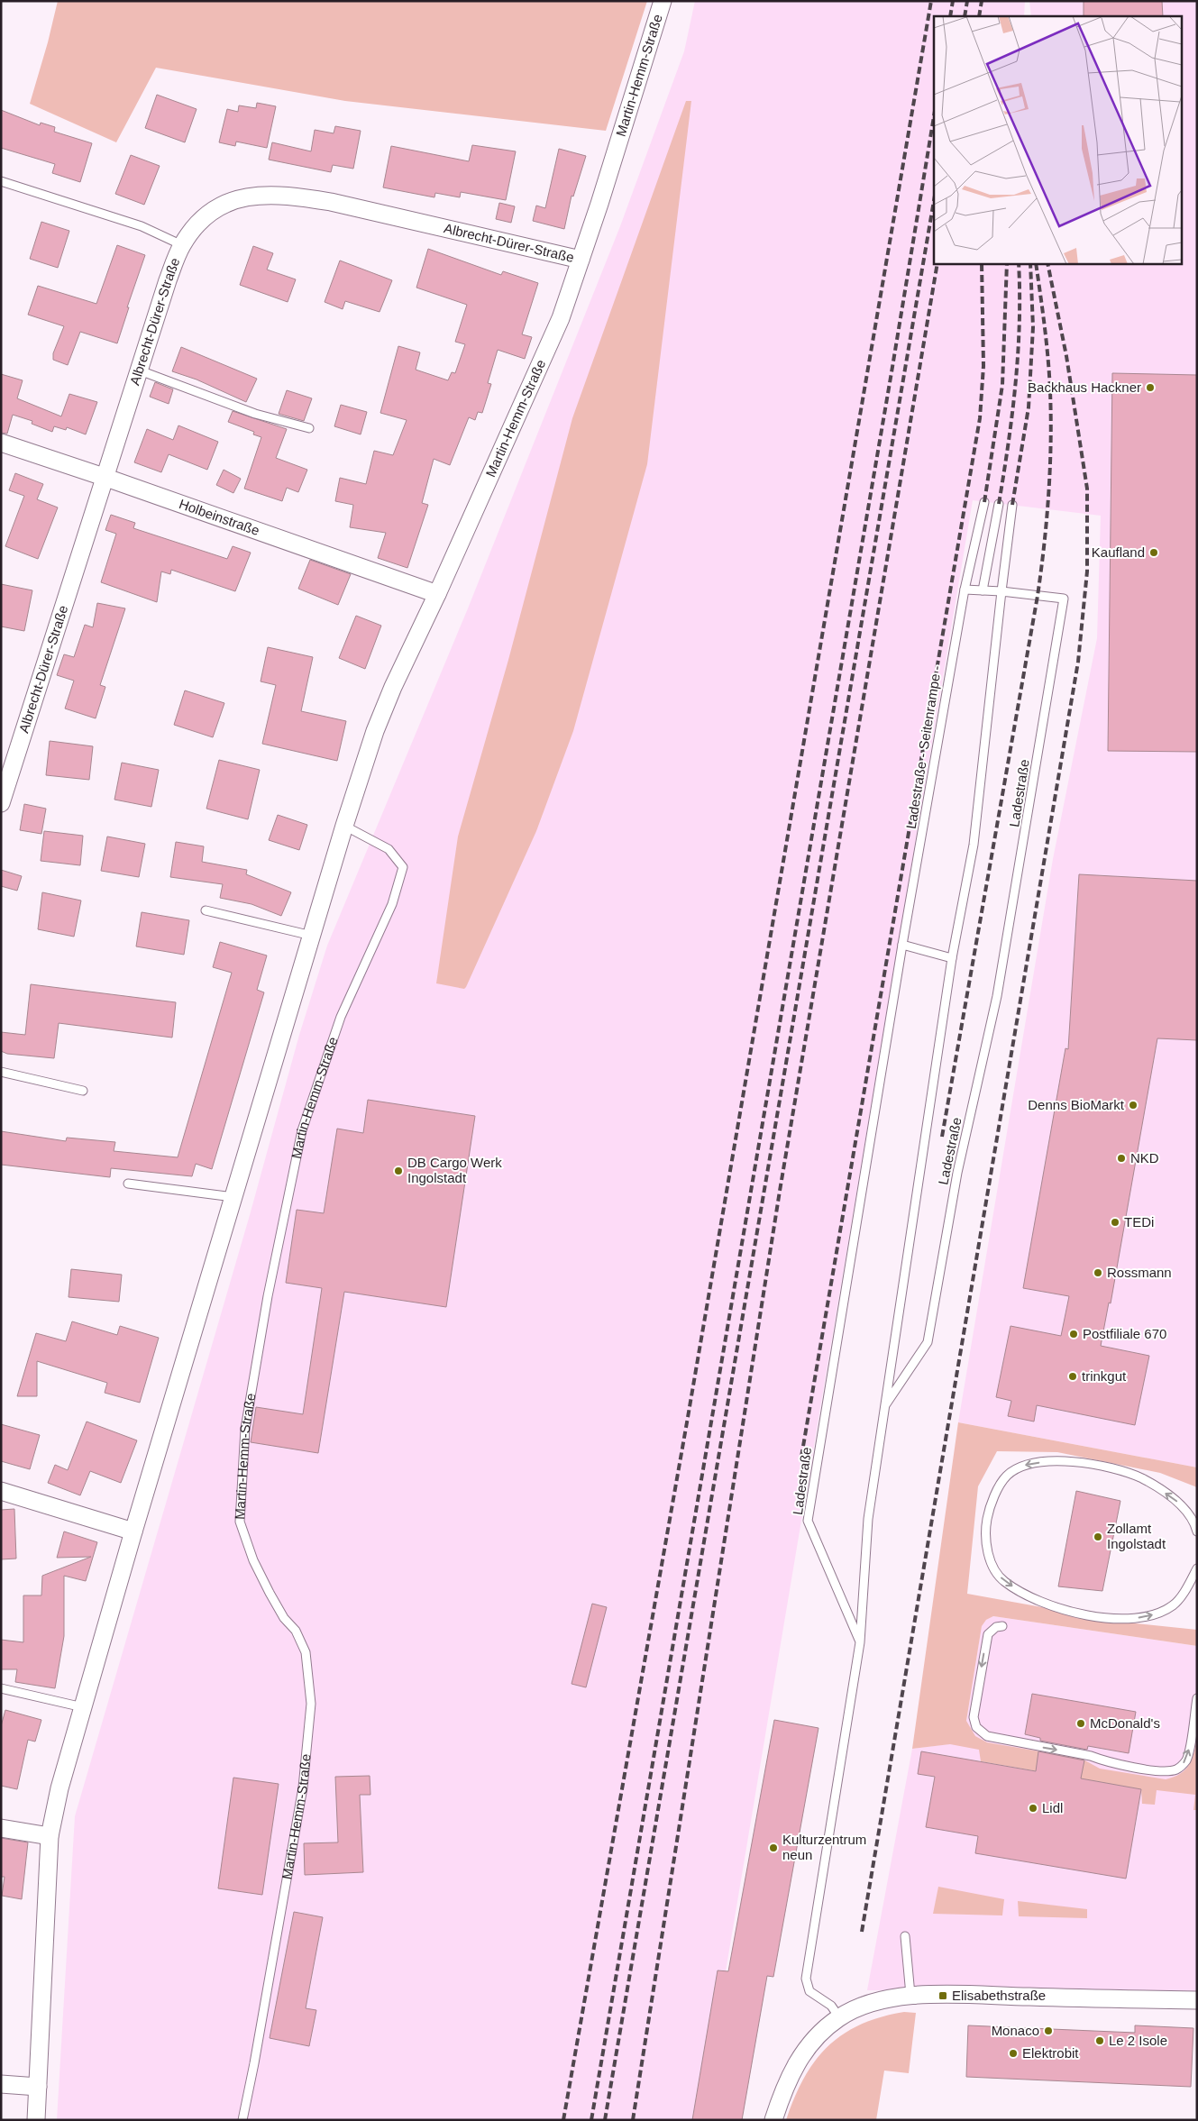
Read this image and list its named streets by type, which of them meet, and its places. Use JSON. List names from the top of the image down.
{
  "streets": {
    "street": ["Martin-Hemm-Straße", "Albrecht-Dürer-Straße", "Holbeinstraße"],
    "lane": ["Ladestraße - Seitenrampe -", "Ladestraße"]
  },
  "crossings": [
    ["Martin-Hemm-Straße", "Albrecht-Dürer-Straße"],
    ["Martin-Hemm-Straße", "Holbeinstraße"],
    ["Albrecht-Dürer-Straße", "Holbeinstraße"],
    ["Ladestraße - Seitenrampe -", "Ladestraße"]
  ],
  "places": {
    "other": [
      "Backhaus Hackner",
      "Kaufland",
      "Denns BioMarkt",
      "NKD",
      "DB Cargo Werk Ingolstadt",
      "TEDi",
      "Rossmann",
      "Postfiliale 670",
      "trinkgut",
      "Zollamt Ingolstadt",
      "McDonald's",
      "Lidl",
      "Kulturzentrum neun",
      "Monaco",
      "Le 2 Isole",
      "Elektrobit"
    ],
    "transit": ["Elisabethstraße"]
  }
}
